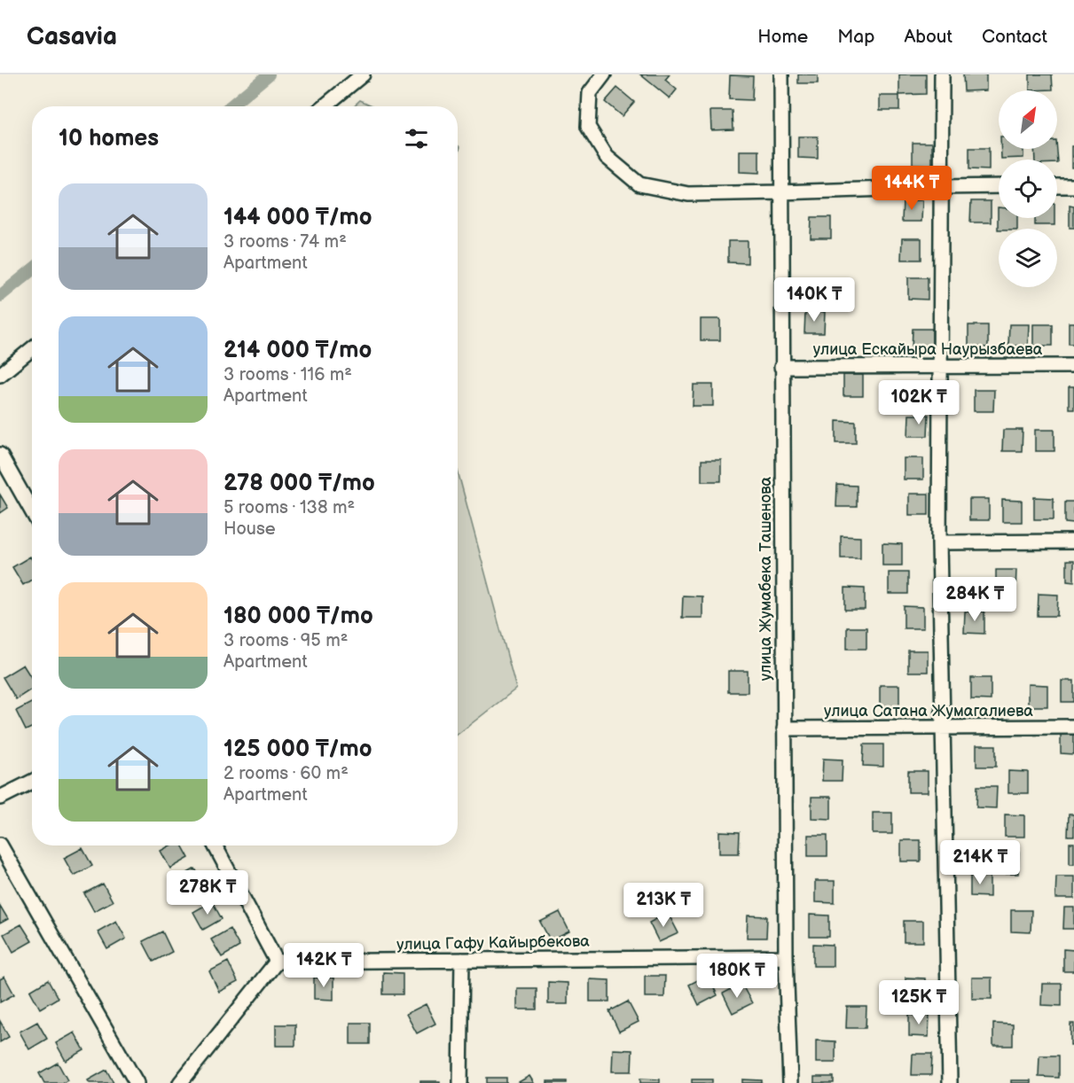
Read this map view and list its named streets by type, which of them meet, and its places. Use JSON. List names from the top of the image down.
{
  "streets": {
    "street": [
      "улица Ескайыра Наурызбаева",
      "улица Жумабека Ташенова",
      "улица Сатана Жумагалиева",
      "улица Гафу Кайырбекова"
    ]
  },
  "crossings": [
    ["улица Ескайыра Наурызбаева", "улица Жумабека Ташенова"],
    ["улица Жумабека Ташенова", "улица Сатана Жумагалиева"],
    ["улица Жумабека Ташенова", "улица Гафу Кайырбекова"]
  ],
  "north": "top right",
  "page": {
    "header": "Casavia",
    "nav": [
      "Home",
      "Map",
      "About",
      "Contact"
    ],
    "heading": "10 homes",
    "price": [
      "144K ₸",
      "140K ₸",
      "102K ₸",
      "284K ₸",
      "214K ₸",
      "278K ₸",
      "213K ₸",
      "142K ₸",
      "180K ₸",
      "125K ₸"
    ],
    "list": [
      {
        "name": "144 000 ₸/mo",
        "note": "3 rooms · 74 m² · Apartment"
      },
      {
        "name": "214 000 ₸/mo",
        "note": "3 rooms · 116 m² · Apartment"
      },
      {
        "name": "278 000 ₸/mo",
        "note": "5 rooms · 138 m² · House"
      },
      {
        "name": "180 000 ₸/mo",
        "note": "3 rooms · 95 m² · Apartment"
      },
      {
        "name": "125 000 ₸/mo",
        "note": "2 rooms · 60 m² · Apartment"
      }
    ]
  }
}
